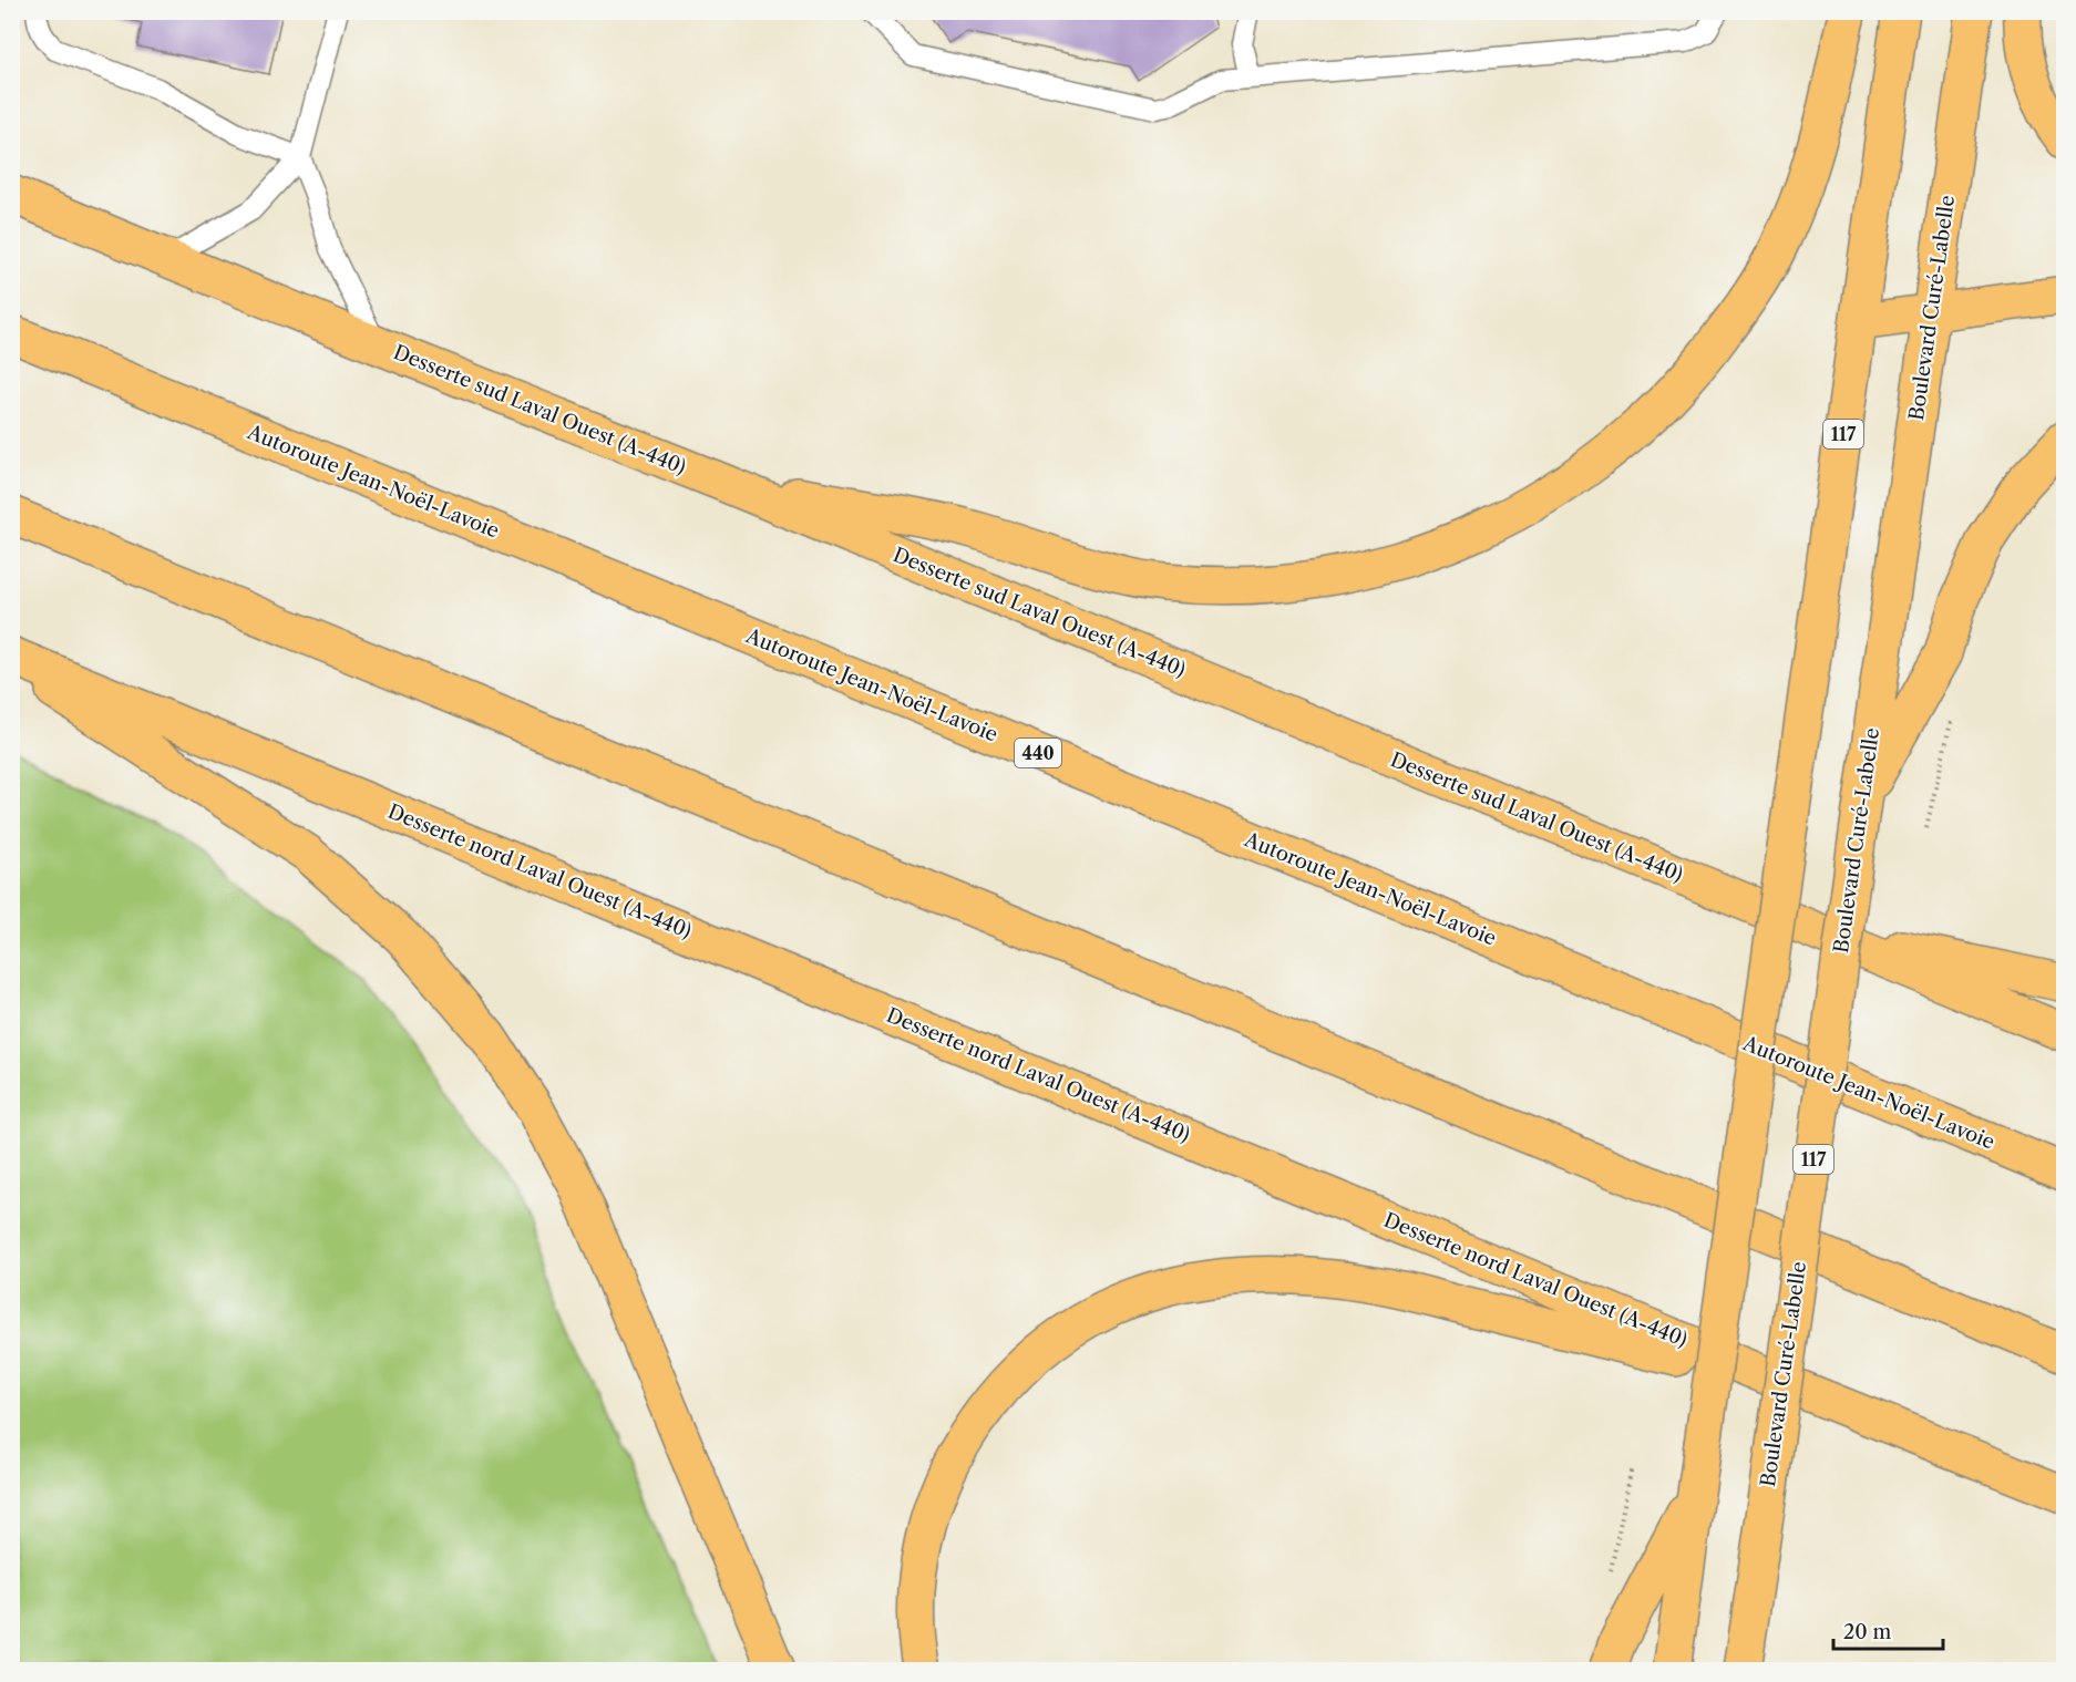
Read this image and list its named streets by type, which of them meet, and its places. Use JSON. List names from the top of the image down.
{
  "streets": {
    "main road": [
      "Boulevard Curé-Labelle",
      "Desserte sud Laval Ouest (A-440)",
      "117",
      "Autoroute Jean-Noël-Lavoie",
      "440",
      "Desserte nord Laval Ouest (A-440)"
    ]
  },
  "scale_bar": "20 m"
}
